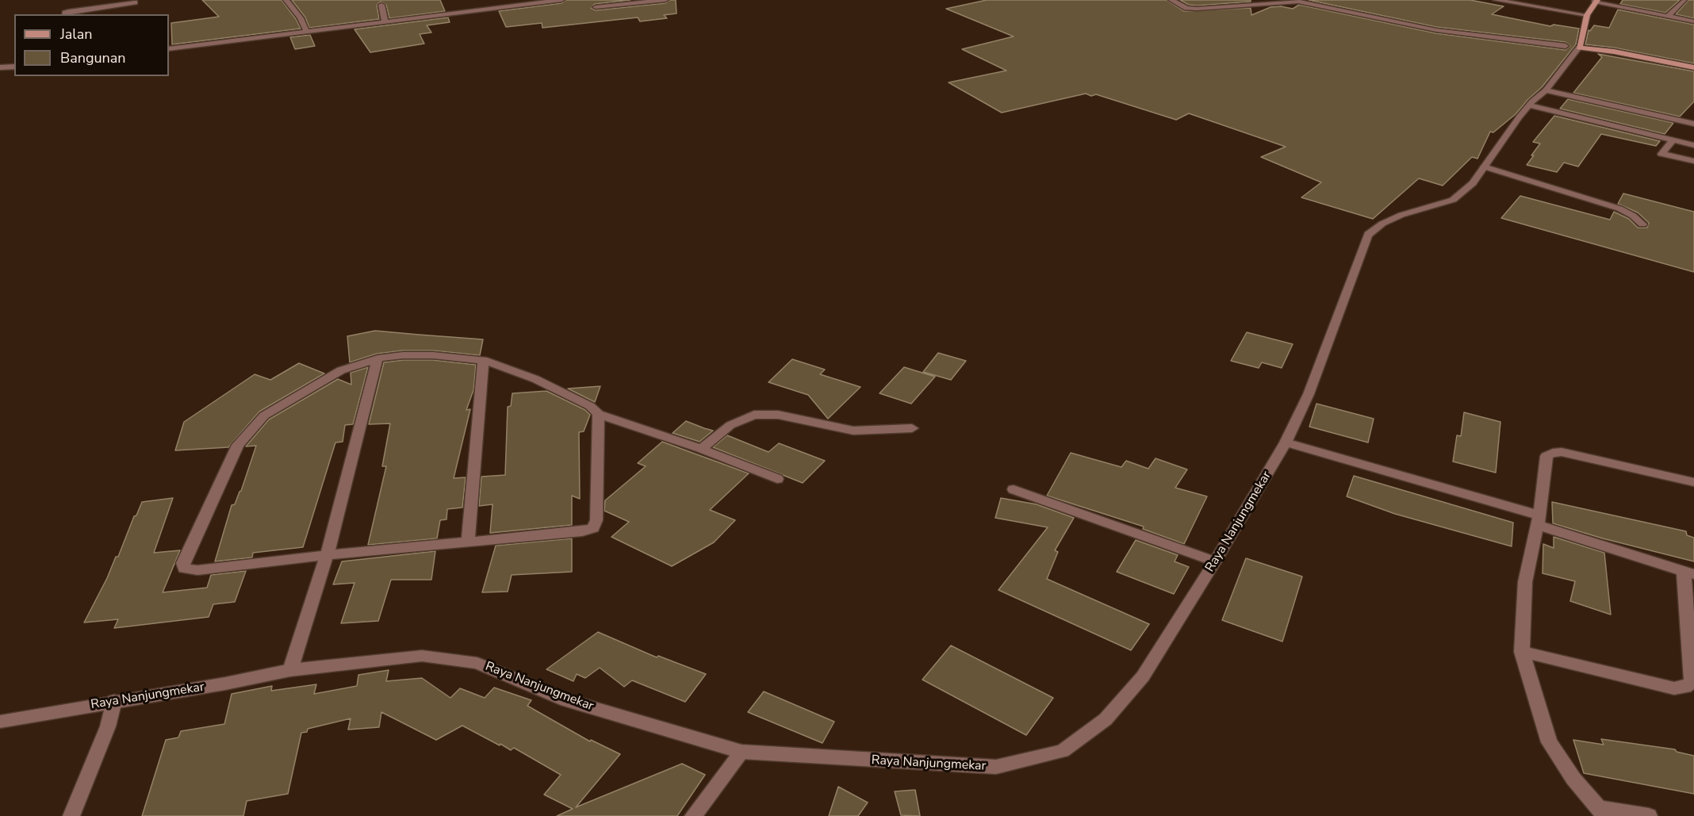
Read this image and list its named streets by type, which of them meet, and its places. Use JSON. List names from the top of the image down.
{
  "streets": {
    "main road": ["Raya Nanjungmekar"]
  },
  "legend": ["Jalan", "Bangunan"]
}
